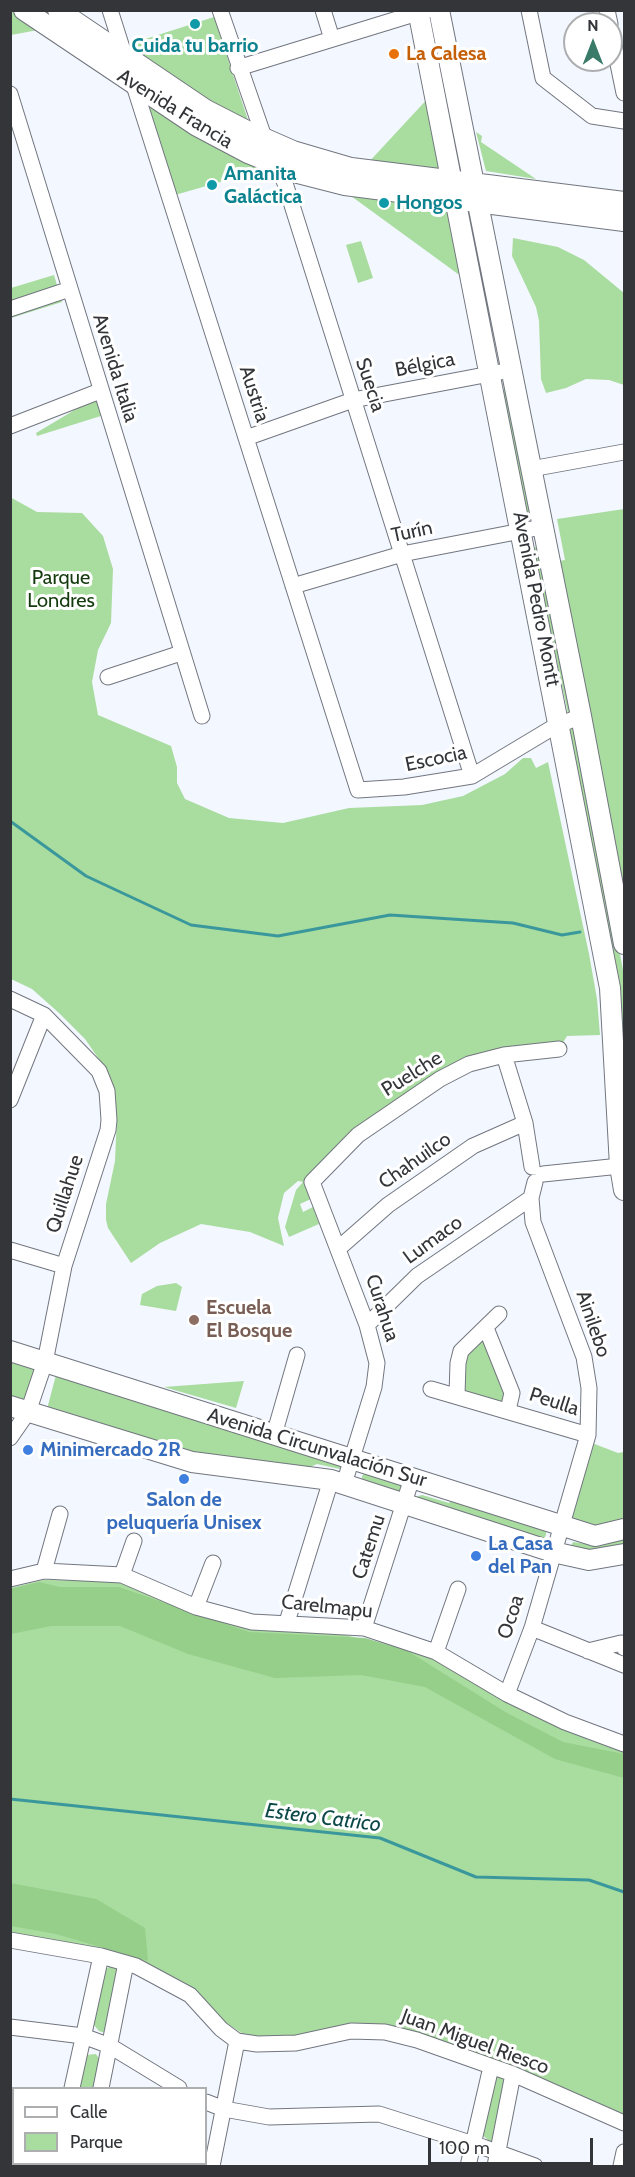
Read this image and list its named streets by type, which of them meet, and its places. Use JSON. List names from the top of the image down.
{
  "streets": {
    "main road": ["Avenida Francia", "Avenida Pedro Montt", "Avenida Circunvalación Sur"],
    "street": [
      "Bélgica",
      "Avenida Italia",
      "Suecia",
      "Austria",
      "Turín",
      "Escocia",
      "Puelche",
      "Chahuilco",
      "Quillahue",
      "Lumaco",
      "Curahua",
      "Ainilebo",
      "Peulla",
      "Catemu",
      "Carelmapu",
      "Ocoa",
      "Juan Miguel Riesco"
    ]
  },
  "crossings": [
    ["Avenida Francia", "Suecia"],
    ["Avenida Francia", "Austria"],
    ["Avenida Francia", "Avenida Pedro Montt"],
    ["Bélgica", "Suecia"],
    ["Bélgica", "Austria"],
    ["Bélgica", "Avenida Pedro Montt"],
    ["Suecia", "Turín"],
    ["Suecia", "Escocia"],
    ["Austria", "Turín"],
    ["Austria", "Escocia"],
    ["Turín", "Avenida Pedro Montt"],
    ["Avenida Pedro Montt", "Escocia"],
    ["Puelche", "Curahua"],
    ["Puelche", "Ainilebo"],
    ["Chahuilco", "Curahua"],
    ["Chahuilco", "Ainilebo"],
    ["Quillahue", "Avenida Circunvalación Sur"],
    ["Lumaco", "Curahua"],
    ["Lumaco", "Ainilebo"],
    ["Curahua", "Avenida Circunvalación Sur"],
    ["Curahua", "Carelmapu"],
    ["Ainilebo", "Peulla"],
    ["Ainilebo", "Avenida Circunvalación Sur"],
    ["Ainilebo", "Ocoa"],
    ["Avenida Circunvalación Sur", "Catemu"],
    ["Avenida Circunvalación Sur", "Ocoa"],
    ["Catemu", "Carelmapu"],
    ["Carelmapu", "Ocoa"]
  ],
  "water": ["Estero Catrico"],
  "parks": ["Parque Londres"],
  "places": [
    "Cuida tu barrio",
    "La Calesa",
    "Amanita Galáctica",
    "Hongos",
    "Escuela El Bosque",
    "Minimercado 2R",
    "Salon de peluquería Unisex",
    "La Casa del Pan"
  ],
  "legend": ["Calle", "Parque"],
  "scale_bar": "100 m",
  "north": "top"
}
